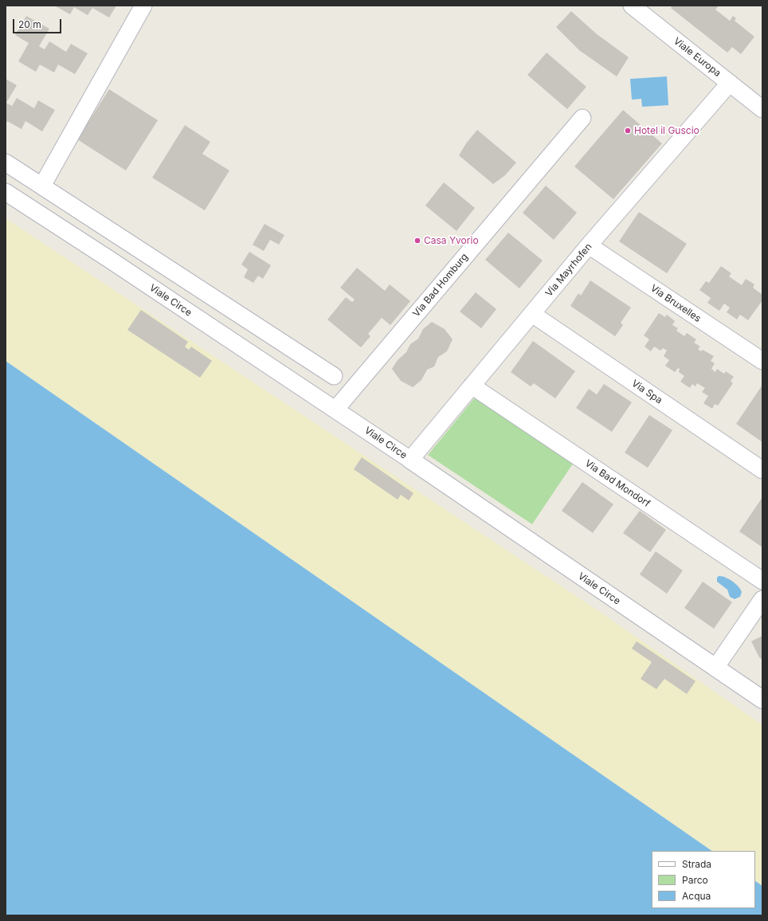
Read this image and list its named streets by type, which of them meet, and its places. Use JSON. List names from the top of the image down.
{
  "streets": {
    "street": [
      "Viale Europa",
      "Via Mayrhofen",
      "Via Bad Homburg",
      "Viale Circe",
      "Via Bruxelles",
      "Via Spa",
      "Via Bad Mondorf"
    ]
  },
  "crossings": [
    ["Viale Europa", "Via Mayrhofen"],
    ["Via Mayrhofen", "Viale Circe"],
    ["Via Mayrhofen", "Via Bruxelles"],
    ["Via Mayrhofen", "Via Spa"],
    ["Via Mayrhofen", "Via Bad Mondorf"],
    ["Via Bad Homburg", "Viale Circe"]
  ],
  "places": ["Hotel il Guscio", "Casa Yvorio"],
  "legend": ["Strada", "Parco", "Acqua"],
  "scale_bar": "20 m"
}
